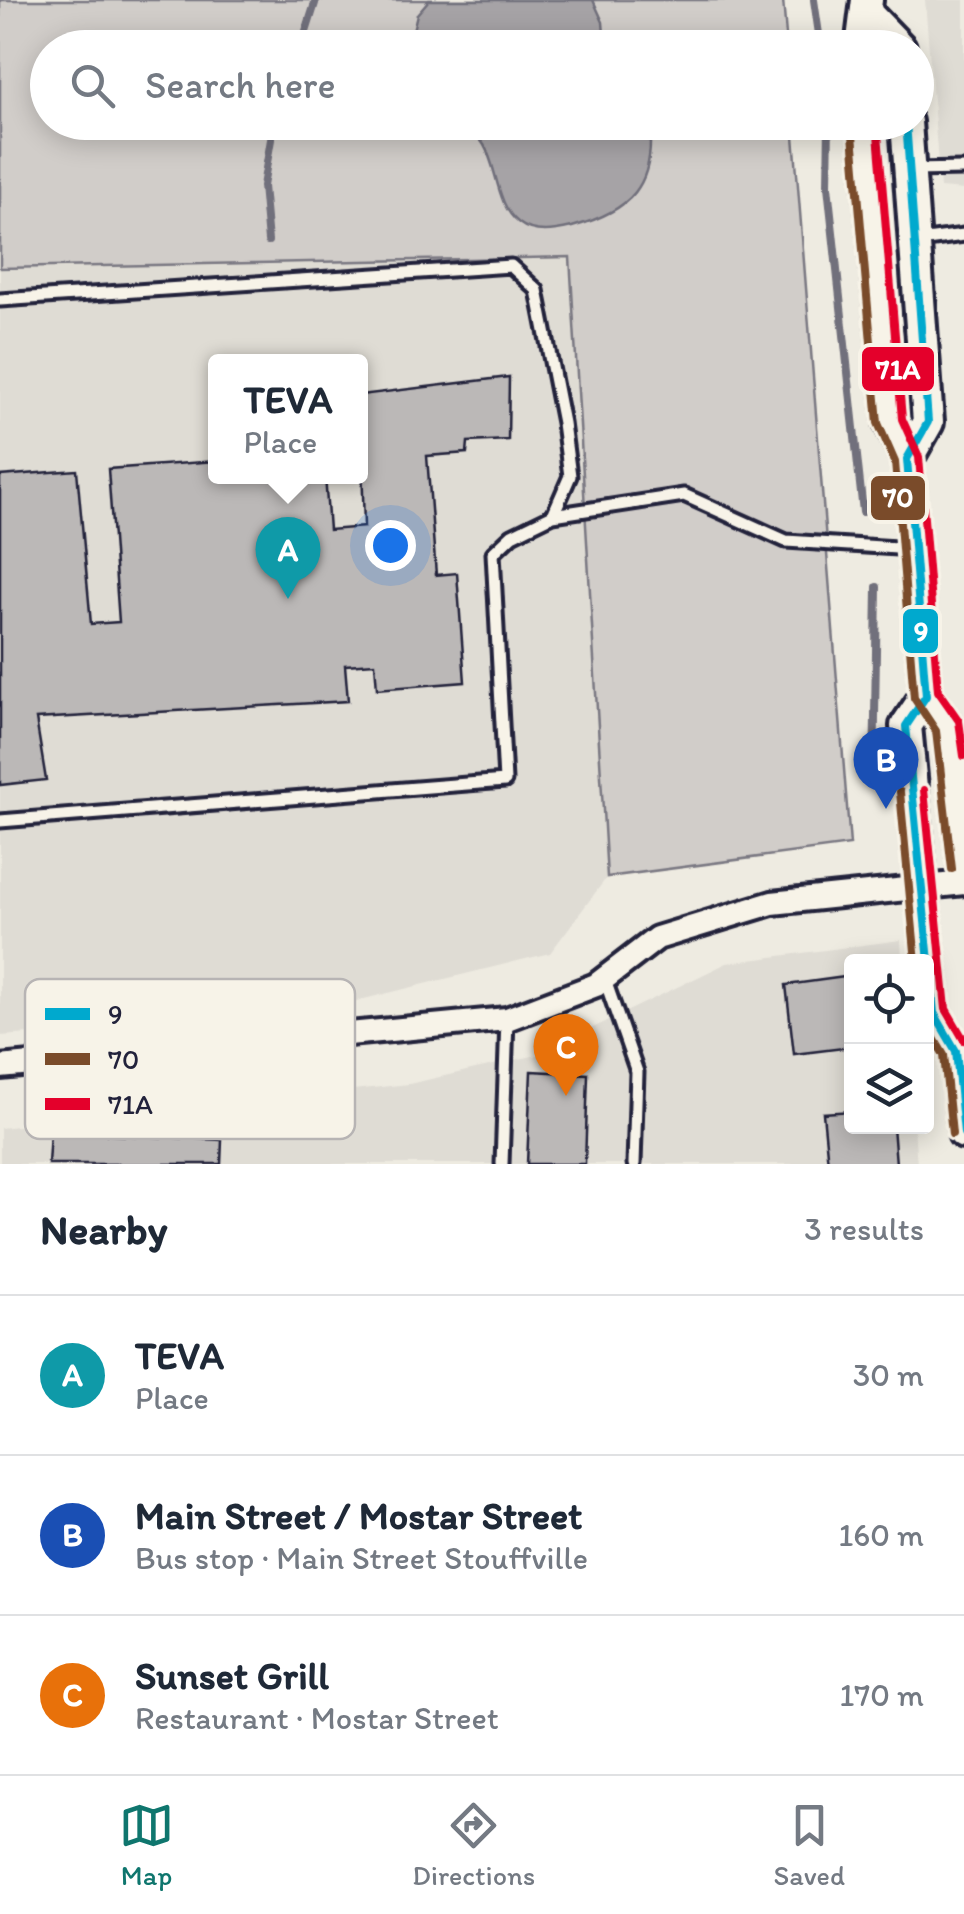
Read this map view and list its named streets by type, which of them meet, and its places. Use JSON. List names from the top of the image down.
{
  "lines": ["transit line 9", "transit line 70", "transit line 71A"],
  "legend": ["9", "70", "71A"],
  "page": {
    "search": "Search here",
    "popup": ["TEVA", "Place"],
    "pins": ["A", "B", "C"],
    "heading": ["Nearby", "3 results"],
    "list": [
      {
        "mark": "A",
        "name": "TEVA",
        "note": "Place",
        "value": "30 m"
      },
      {
        "mark": "B",
        "name": "Main Street / Mostar Street",
        "note": "Bus stop · Main Street Stouffville",
        "value": "160 m"
      },
      {
        "mark": "C",
        "name": "Sunset Grill",
        "note": "Restaurant · Mostar Street",
        "value": "170 m"
      }
    ],
    "nav": ["Map", "Directions", "Saved"]
  }
}
